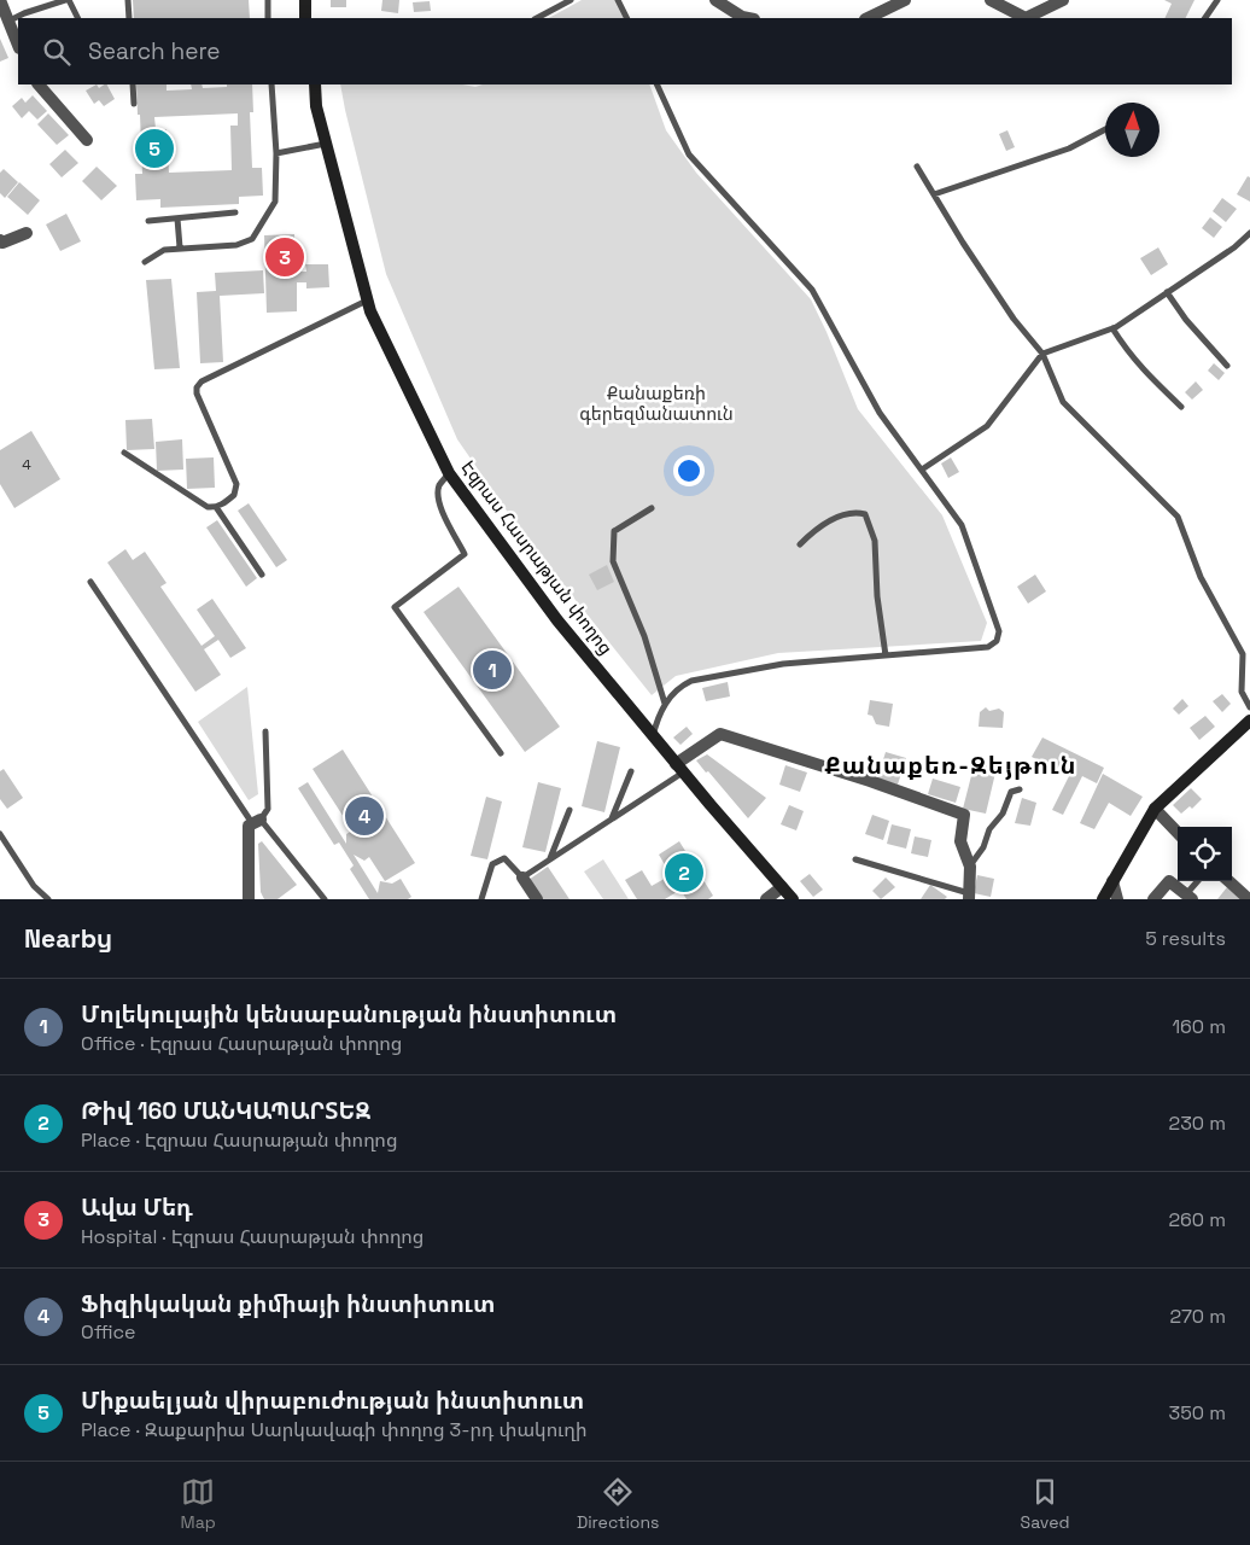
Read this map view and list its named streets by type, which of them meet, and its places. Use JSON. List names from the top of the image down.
{
  "streets": {
    "street": ["Էզրաս Հասրաթյան փողոց"]
  },
  "districts": ["Քանաքեռ-Զեյթուն"],
  "parks": ["Քանաքեռի գերեզմանատուն"],
  "house_numbers": ["4"],
  "north": "top",
  "page": {
    "search": "Search here",
    "pins": [
      "5",
      "3",
      "1",
      "4",
      "2"
    ],
    "heading": ["Nearby", "5 results"],
    "list": [
      {
        "mark": "1",
        "name": "Մոլեկուլային կենսաբանության ինստիտուտ",
        "note": "Office · Էզրաս Հասրաթյան փողոց",
        "value": "160 m"
      },
      {
        "mark": "2",
        "name": "Թիվ 160 ՄԱՆԿԱՊԱՐՏԵԶ",
        "note": "Place · Էզրաս Հասրաթյան փողոց",
        "value": "230 m"
      },
      {
        "mark": "3",
        "name": "Ավա Մեդ",
        "note": "Hospital · Էզրաս Հասրաթյան փողոց",
        "value": "260 m"
      },
      {
        "mark": "4",
        "name": "Ֆիզիկական քիմիայի ինստիտուտ",
        "note": "Office",
        "value": "270 m"
      },
      {
        "mark": "5",
        "name": "Միքաելյան վիրաբուժության ինստիտուտ",
        "note": "Place · Զաքարիա Սարկավագի փողոց 3-րդ փակուղի",
        "value": "350 m"
      }
    ],
    "nav": ["Map", "Directions", "Saved"]
  }
}
